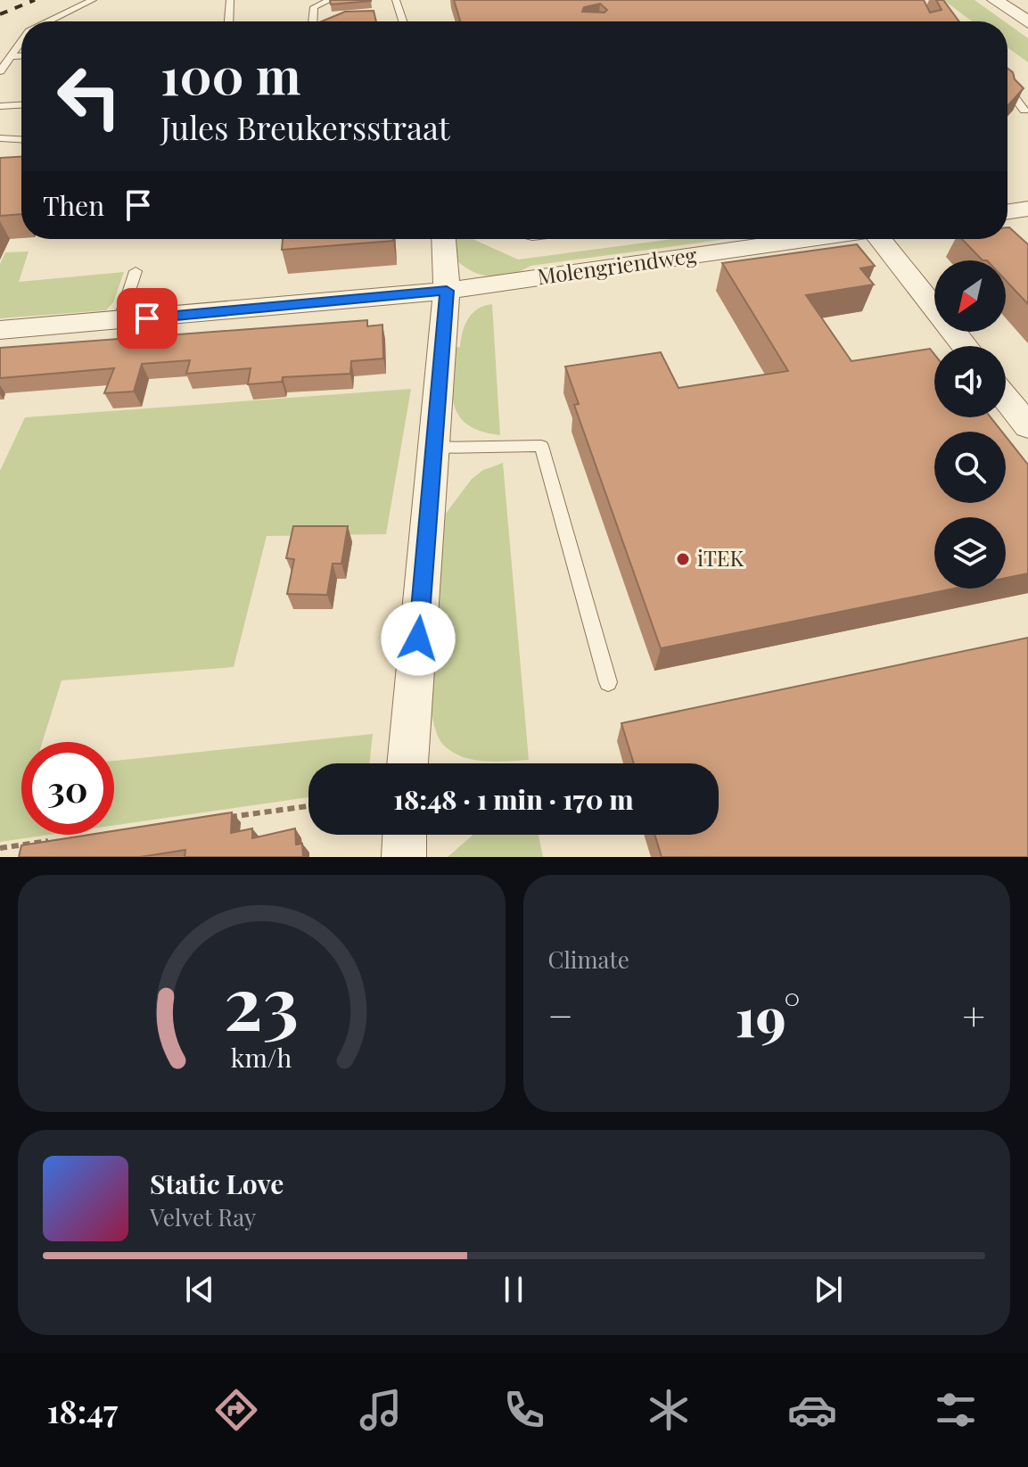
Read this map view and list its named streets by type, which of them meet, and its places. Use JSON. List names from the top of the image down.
{
  "streets": {
    "street": ["Molengriendweg"]
  },
  "places": ["iTEK"],
  "north": "bottom left",
  "page": {
    "turn": ["100 m", "Jules Breukersstraat"],
    "then": "Then",
    "limit": "30",
    "trip": "18:48 · 1 min · 170 m",
    "tile": "Climate",
    "heat": ["−", "19°", "+"],
    "song": ["Static Love", "Velvet Ray"],
    "tabs": "18:47",
    "gauge": ["23", "km/h"]
  }
}
